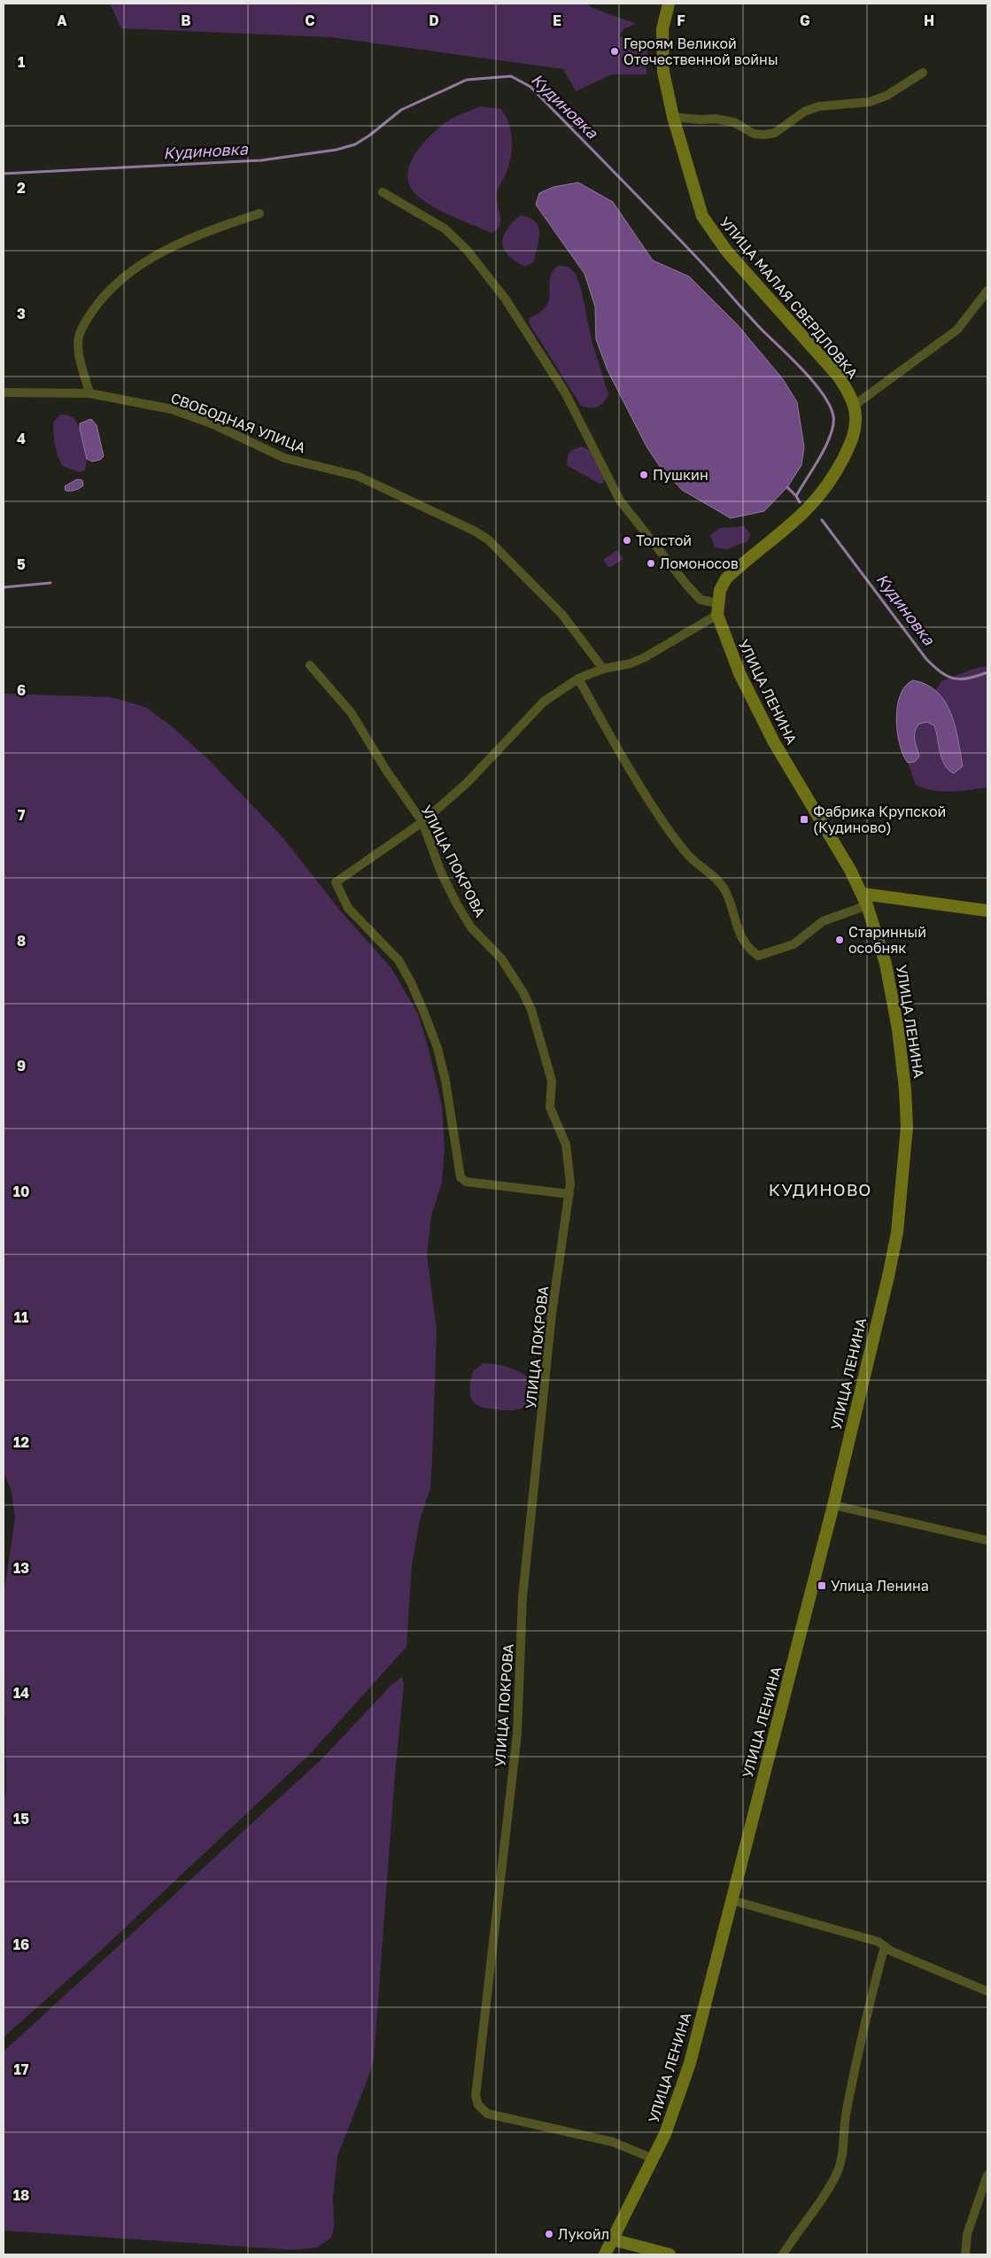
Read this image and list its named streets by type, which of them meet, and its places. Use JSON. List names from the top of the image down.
{
  "streets": {
    "main road": ["УЛИЦА МАЛАЯ СВЕРДЛОВКА", "УЛИЦА ЛЕНИНА"],
    "street": ["СВОБОДНАЯ УЛИЦА", "УЛИЦА ПОКРОВА"]
  },
  "crossings": [
    ["УЛИЦА ЛЕНИНА", "УЛИЦА ПОКРОВА"]
  ],
  "districts": ["КУДИНОВО"],
  "water": ["Кудиновка"],
  "places": {
    "other": [
      "Героям Великой Отечественной войны",
      "Пушкин",
      "Толстой",
      "Ломоносов",
      "Старинный особняк",
      "Лукойл"
    ],
    "transit": ["Фабрика Крупской (Кудиново)", "Улица Ленина"]
  },
  "grid": {
    "columns": [
      "A",
      "B",
      "C",
      "D",
      "E",
      "F",
      "G",
      "H"
    ],
    "rows": [
      "1",
      "2",
      "3",
      "4",
      "5",
      "6",
      "7",
      "8",
      "9",
      "10",
      "11",
      "12",
      "13",
      "14",
      "15",
      "16",
      "17",
      "18"
    ]
  }
}
